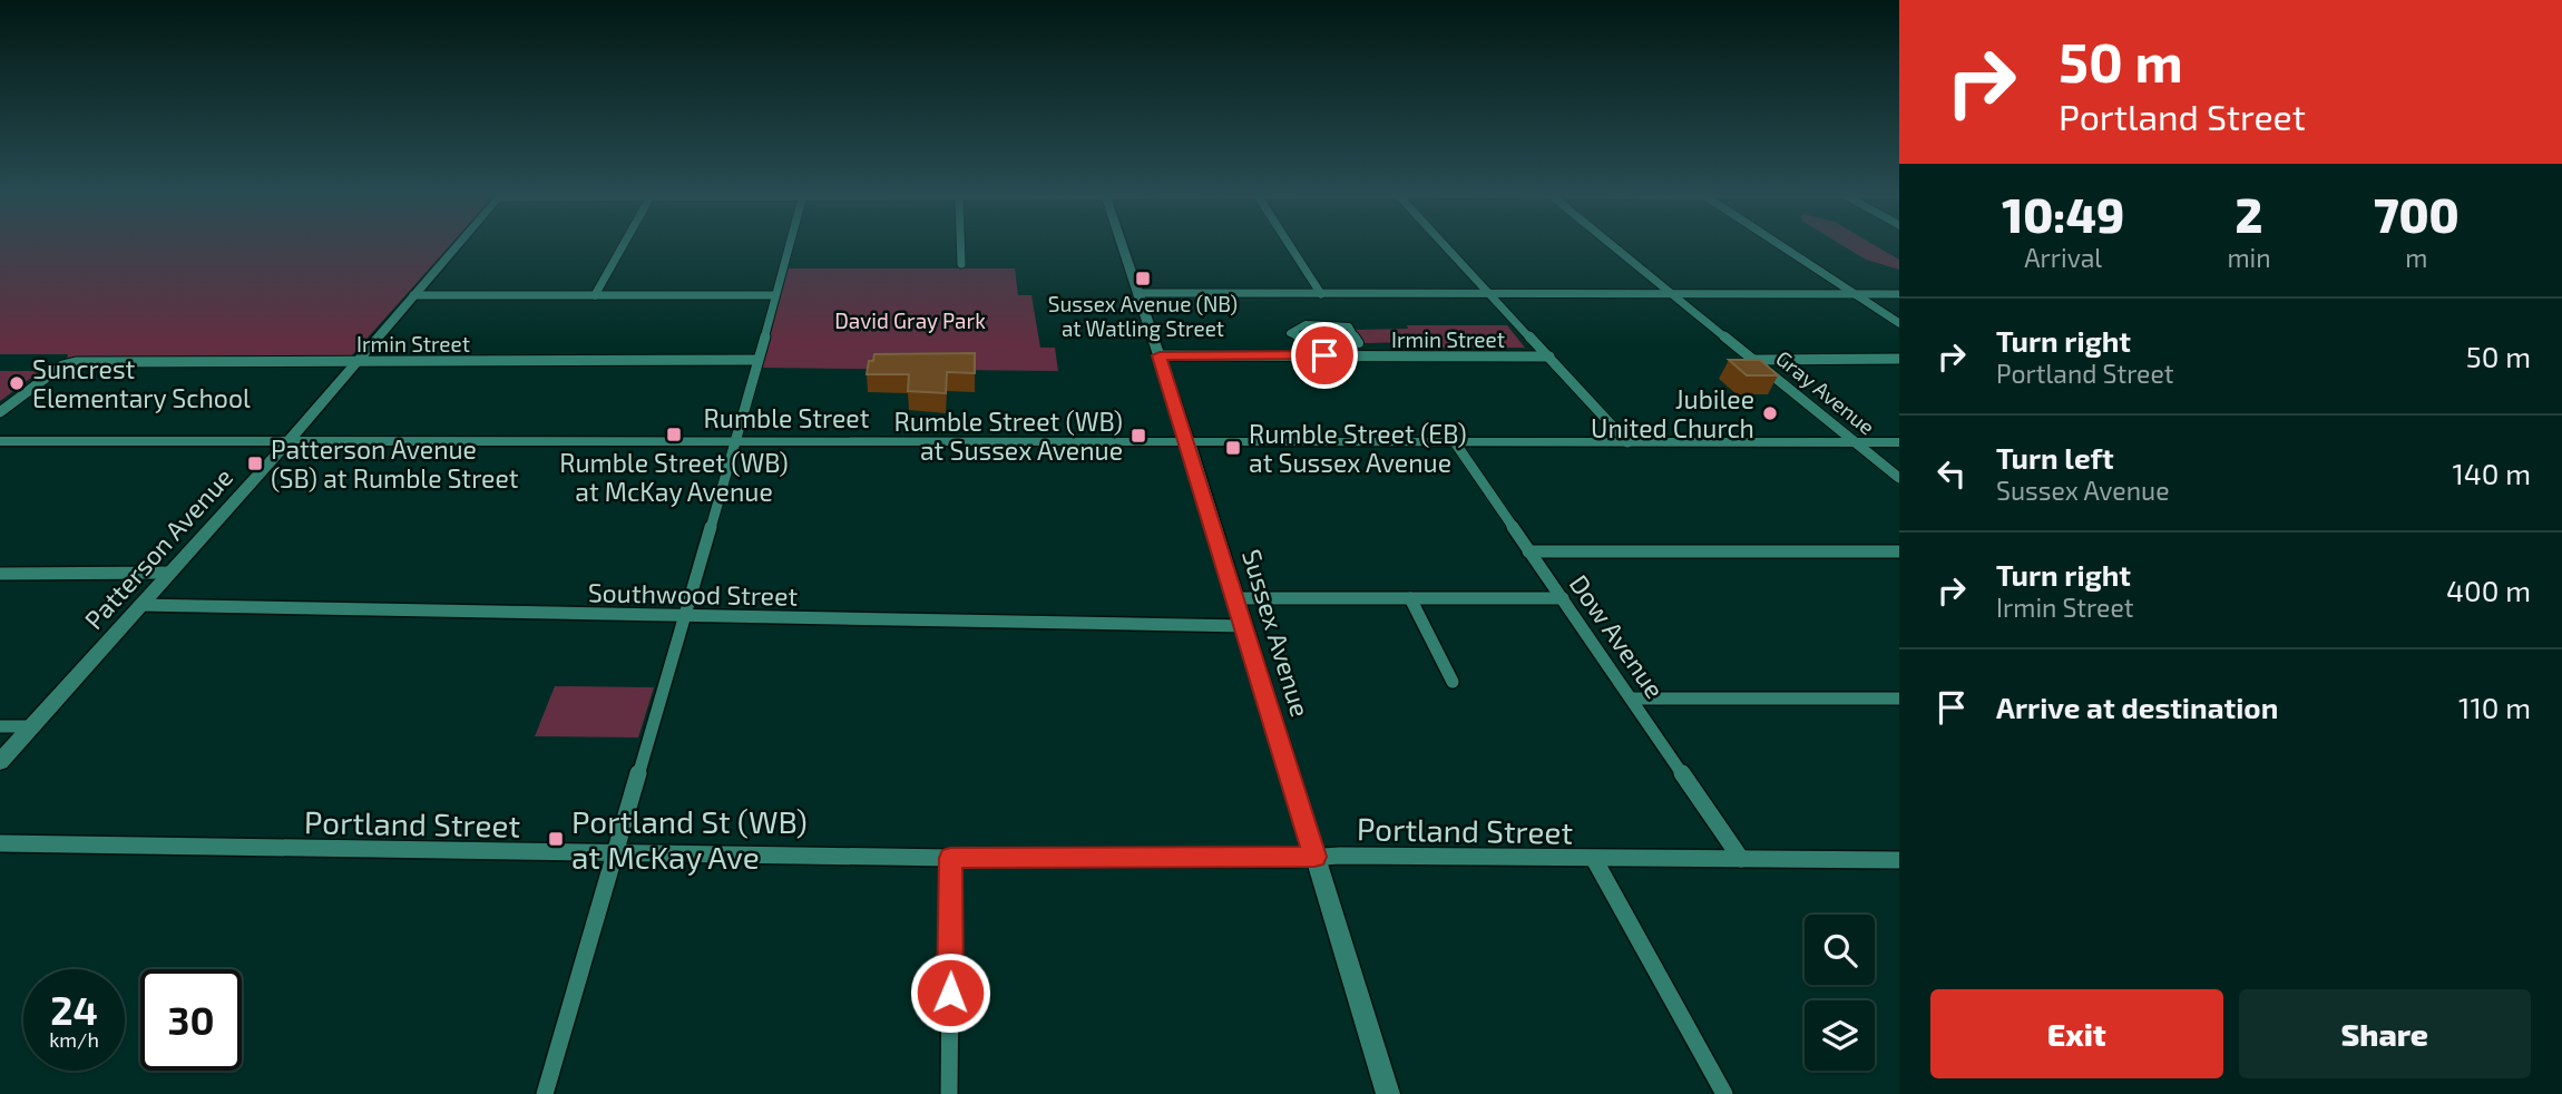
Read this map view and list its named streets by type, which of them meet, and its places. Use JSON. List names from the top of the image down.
{
  "streets": {
    "street": [
      "Irmin Street",
      "Gray Avenue",
      "Rumble Street",
      "Patterson Avenue",
      "Southwood Street",
      "Sussex Avenue",
      "Dow Avenue",
      "Portland Street"
    ]
  },
  "crossings": [
    ["Irmin Street", "Patterson Avenue"],
    ["Irmin Street", "Sussex Avenue"],
    ["Gray Avenue", "Rumble Street"],
    ["Rumble Street", "Patterson Avenue"],
    ["Rumble Street", "Sussex Avenue"],
    ["Rumble Street", "Dow Avenue"],
    ["Patterson Avenue", "Southwood Street"],
    ["Southwood Street", "Sussex Avenue"],
    ["Sussex Avenue", "Portland Street"],
    ["Dow Avenue", "Portland Street"]
  ],
  "parks": ["David Gray Park"],
  "places": {
    "transit": [
      "Sussex Avenue (NB) at Watling Street",
      "Rumble Street (WB) at McKay Avenue",
      "Rumble Street (WB) at Sussex Avenue",
      "Rumble Street (EB) at Sussex Avenue",
      "Patterson Avenue (SB) at Rumble Street",
      "Portland St (WB) at McKay Ave"
    ],
    "other": ["Suncrest Elementary School", "Jubilee United Church"]
  },
  "page": {
    "turn": ["50 m", "Portland Street"],
    "eta": [
      "10:49",
      "Arrival",
      "2",
      "min",
      "700",
      "m"
    ],
    "list": [
      {
        "name": "Turn right",
        "note": "Portland Street",
        "value": "50 m"
      },
      {
        "name": "Turn left",
        "note": "Sussex Avenue",
        "value": "140 m"
      },
      {
        "name": "Turn right",
        "note": "Irmin Street",
        "value": "400 m"
      },
      {
        "name": "Arrive at destination",
        "value": "110 m"
      }
    ],
    "speed": "24 km/h",
    "limit": "30",
    "buttons": ["Exit", "Share"]
  }
}
